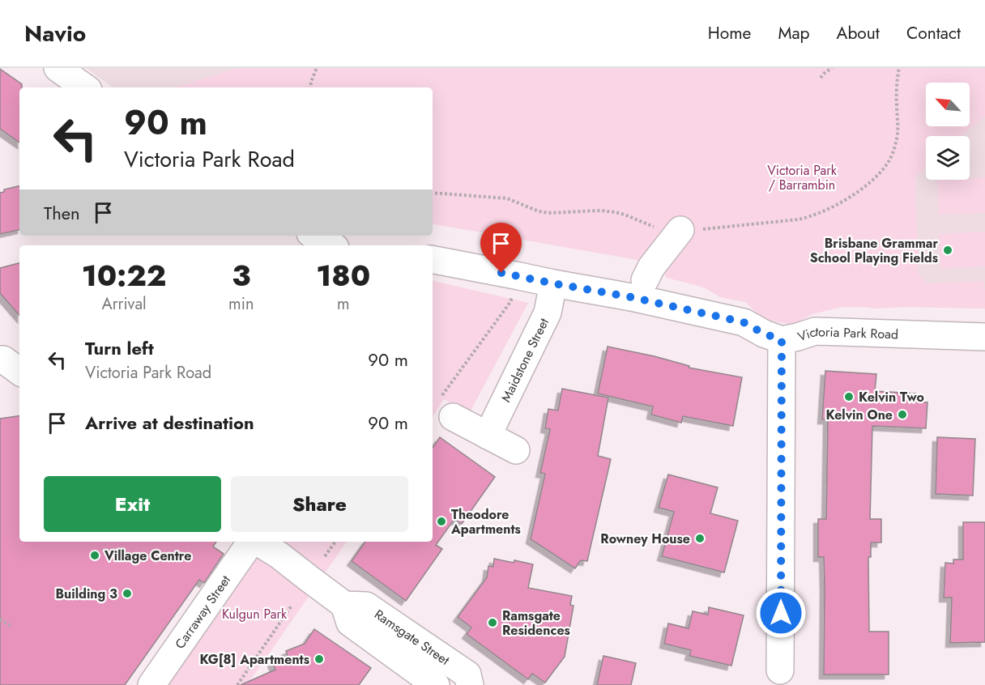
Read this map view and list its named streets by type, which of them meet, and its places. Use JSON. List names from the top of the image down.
{
  "streets": {
    "street": [
      "Victoria Park Road",
      "Maidstone Street",
      "Carraway Street",
      "Ramsgate Street"
    ]
  },
  "crossings": [
    ["Victoria Park Road", "Maidstone Street"]
  ],
  "parks": ["Victoria Park / Barrambin", "Kulgun Park"],
  "places": [
    "Brisbane Grammar School Playing Fields",
    "Kelvin Two",
    "Kelvin One",
    "Theodore Apartments",
    "Rowney House",
    "Village Centre",
    "Building 3",
    "Ramsgate Residences",
    "KG[8] Apartments"
  ],
  "north": "top left",
  "page": {
    "header": "Navio",
    "nav": [
      "Home",
      "Map",
      "About",
      "Contact"
    ],
    "turn": ["90 m", "Victoria Park Road"],
    "then": "Then",
    "eta": [
      "10:22",
      "Arrival",
      "3",
      "min",
      "180",
      "m"
    ],
    "list": [
      {
        "name": "Turn left",
        "note": "Victoria Park Road",
        "value": "90 m"
      },
      {
        "name": "Arrive at destination",
        "value": "90 m"
      }
    ],
    "buttons": ["Exit", "Share"]
  }
}
